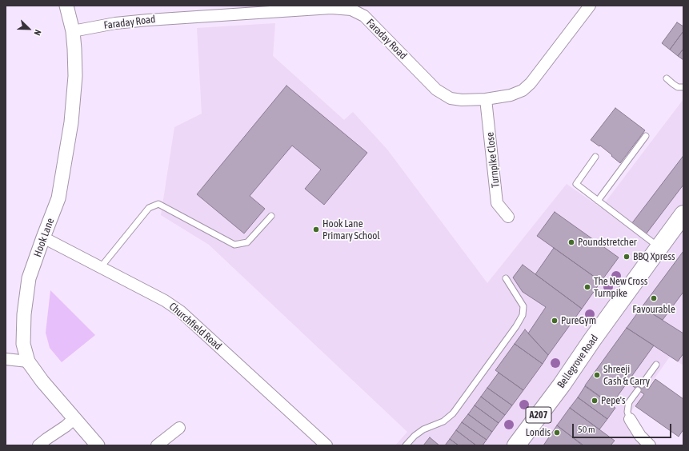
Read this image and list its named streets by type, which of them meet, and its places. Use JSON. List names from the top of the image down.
{
  "streets": {
    "main road": ["Bellegrove Road", "A207"],
    "street": [
      "Faraday Road",
      "Turnpike Close",
      "Hook Lane",
      "Churchfield Road"
    ]
  },
  "crossings": [
    ["Faraday Road", "Turnpike Close"],
    ["Faraday Road", "Hook Lane"],
    ["Hook Lane", "Churchfield Road"]
  ],
  "places": [
    "Hook Lane Primary School",
    "Poundstretcher",
    "BBQ Xpress",
    "The New Cross Turnpike",
    "Favourable",
    "PureGym",
    "Shreeji Cash & Carry",
    "Pepe's",
    "Londis"
  ],
  "scale_bar": "50 m",
  "north": "bottom right"
}
